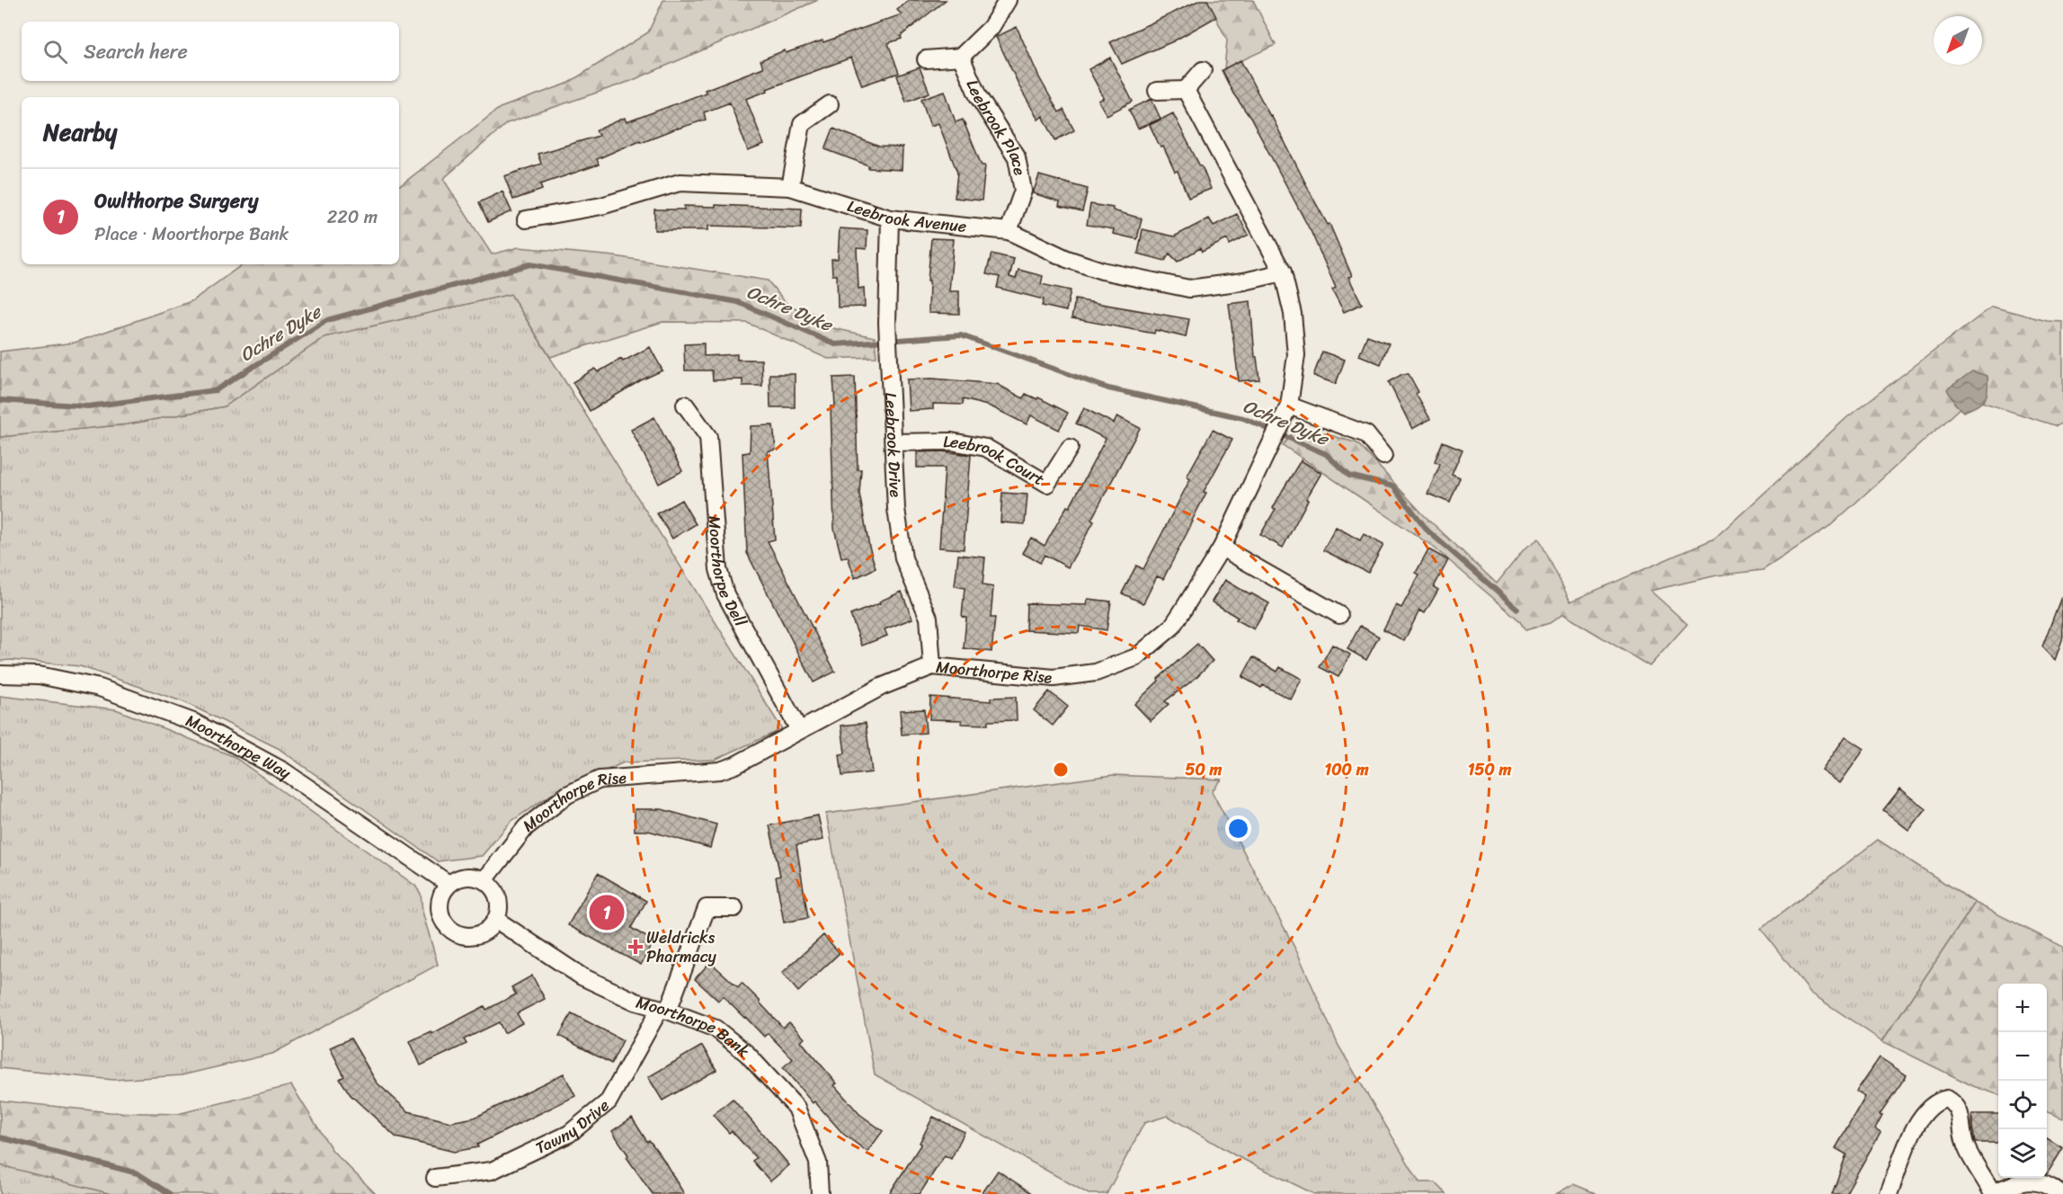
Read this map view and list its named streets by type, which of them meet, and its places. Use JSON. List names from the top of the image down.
{
  "streets": {
    "street": [
      "Leebrook Place",
      "Leebrook Avenue",
      "Leebrook Drive",
      "Leebrook Court",
      "Moorthorpe Dell",
      "Moorthorpe Rise",
      "Moorthorpe Way",
      "Moorthorpe Bank",
      "Tawny Drive"
    ]
  },
  "crossings": [
    ["Leebrook Place", "Leebrook Avenue"],
    ["Leebrook Avenue", "Leebrook Drive"],
    ["Leebrook Avenue", "Moorthorpe Rise"],
    ["Leebrook Drive", "Leebrook Court"],
    ["Leebrook Drive", "Moorthorpe Rise"],
    ["Moorthorpe Dell", "Moorthorpe Rise"],
    ["Moorthorpe Rise", "Moorthorpe Way"],
    ["Moorthorpe Rise", "Moorthorpe Bank"],
    ["Moorthorpe Way", "Moorthorpe Bank"],
    ["Moorthorpe Bank", "Tawny Drive"]
  ],
  "water": ["Ochre Dyke"],
  "places": {
    "health": ["Weldricks Pharmacy"]
  },
  "north": "bottom left",
  "page": {
    "search": "Search here",
    "heading": "Nearby",
    "list": [
      {
        "mark": "1",
        "name": "Owlthorpe Surgery",
        "note": "Place · Moorthorpe Bank",
        "value": "220 m"
      }
    ],
    "pins": "1",
    "map_buttons": ["+", "−"]
  },
  "rings": ["50 m", "100 m", "150 m"]
}
